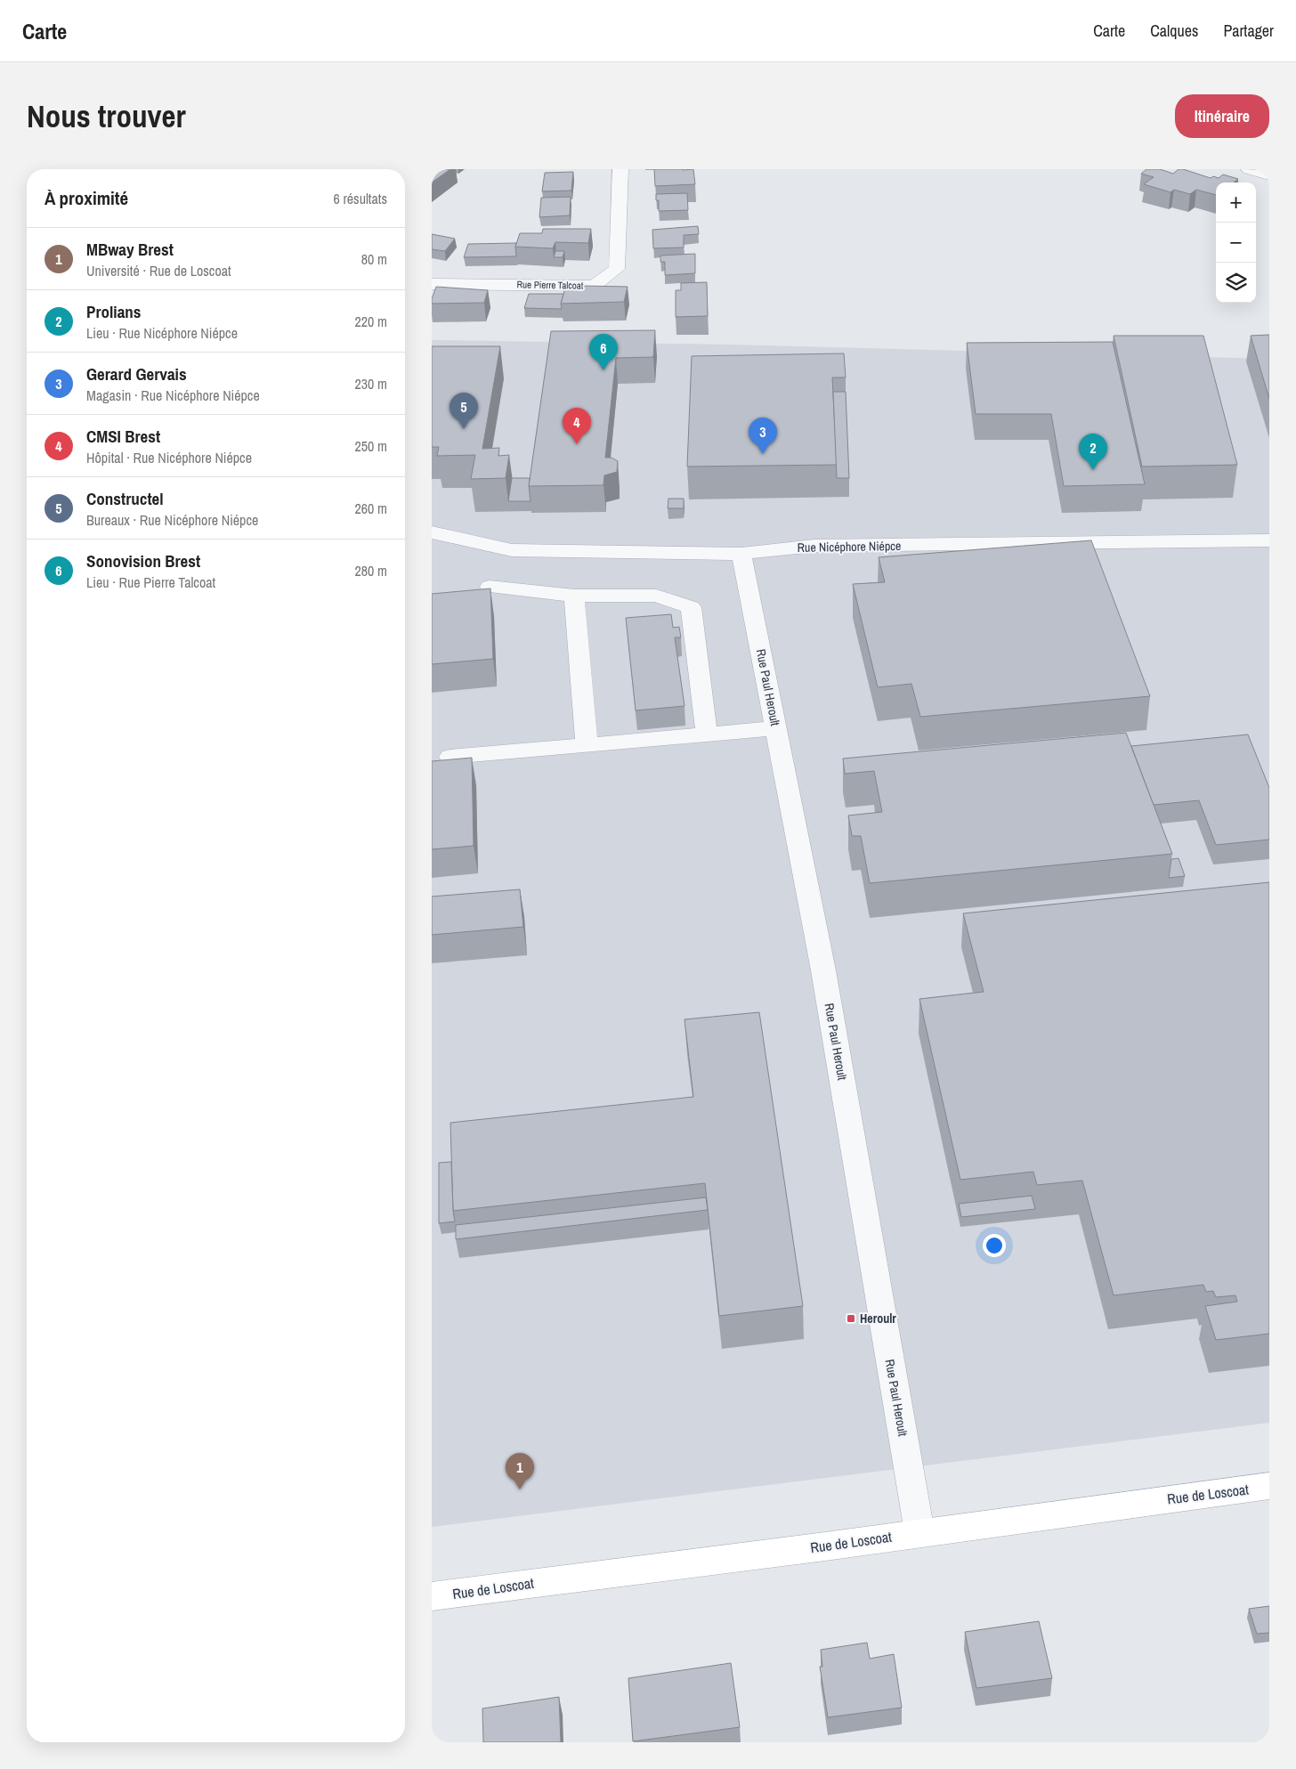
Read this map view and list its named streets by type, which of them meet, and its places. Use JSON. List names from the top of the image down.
{
  "streets": {
    "main road": ["Rue de Loscoat"],
    "street": ["Rue Pierre Talcoat", "Rue Nicéphore Niépce", "Rue Paul Heroult"]
  },
  "crossings": [
    ["Rue Nicéphore Niépce", "Rue Paul Heroult"],
    ["Rue Paul Heroult", "Rue de Loscoat"]
  ],
  "places": {
    "transit": ["Heroulr"]
  },
  "page": {
    "header": "Carte",
    "nav": ["Carte", "Calques", "Partager"],
    "buttons": "Itinéraire",
    "title": "Nous trouver",
    "heading": ["À proximité", "6 résultats"],
    "map_buttons": ["+", "−"],
    "list": [
      {
        "mark": "1",
        "name": "MBway Brest",
        "note": "Université · Rue de Loscoat",
        "value": "80 m"
      },
      {
        "mark": "2",
        "name": "Prolians",
        "note": "Lieu · Rue Nicéphore Niépce",
        "value": "220 m"
      },
      {
        "mark": "3",
        "name": "Gerard Gervais",
        "note": "Magasin · Rue Nicéphore Niépce",
        "value": "230 m"
      },
      {
        "mark": "4",
        "name": "CMSI Brest",
        "note": "Hôpital · Rue Nicéphore Niépce",
        "value": "250 m"
      },
      {
        "mark": "5",
        "name": "Constructel",
        "note": "Bureaux · Rue Nicéphore Niépce",
        "value": "260 m"
      },
      {
        "mark": "6",
        "name": "Sonovision Brest",
        "note": "Lieu · Rue Pierre Talcoat",
        "value": "280 m"
      }
    ],
    "pins": [
      "6",
      "5",
      "4",
      "3",
      "2",
      "1"
    ]
  }
}
